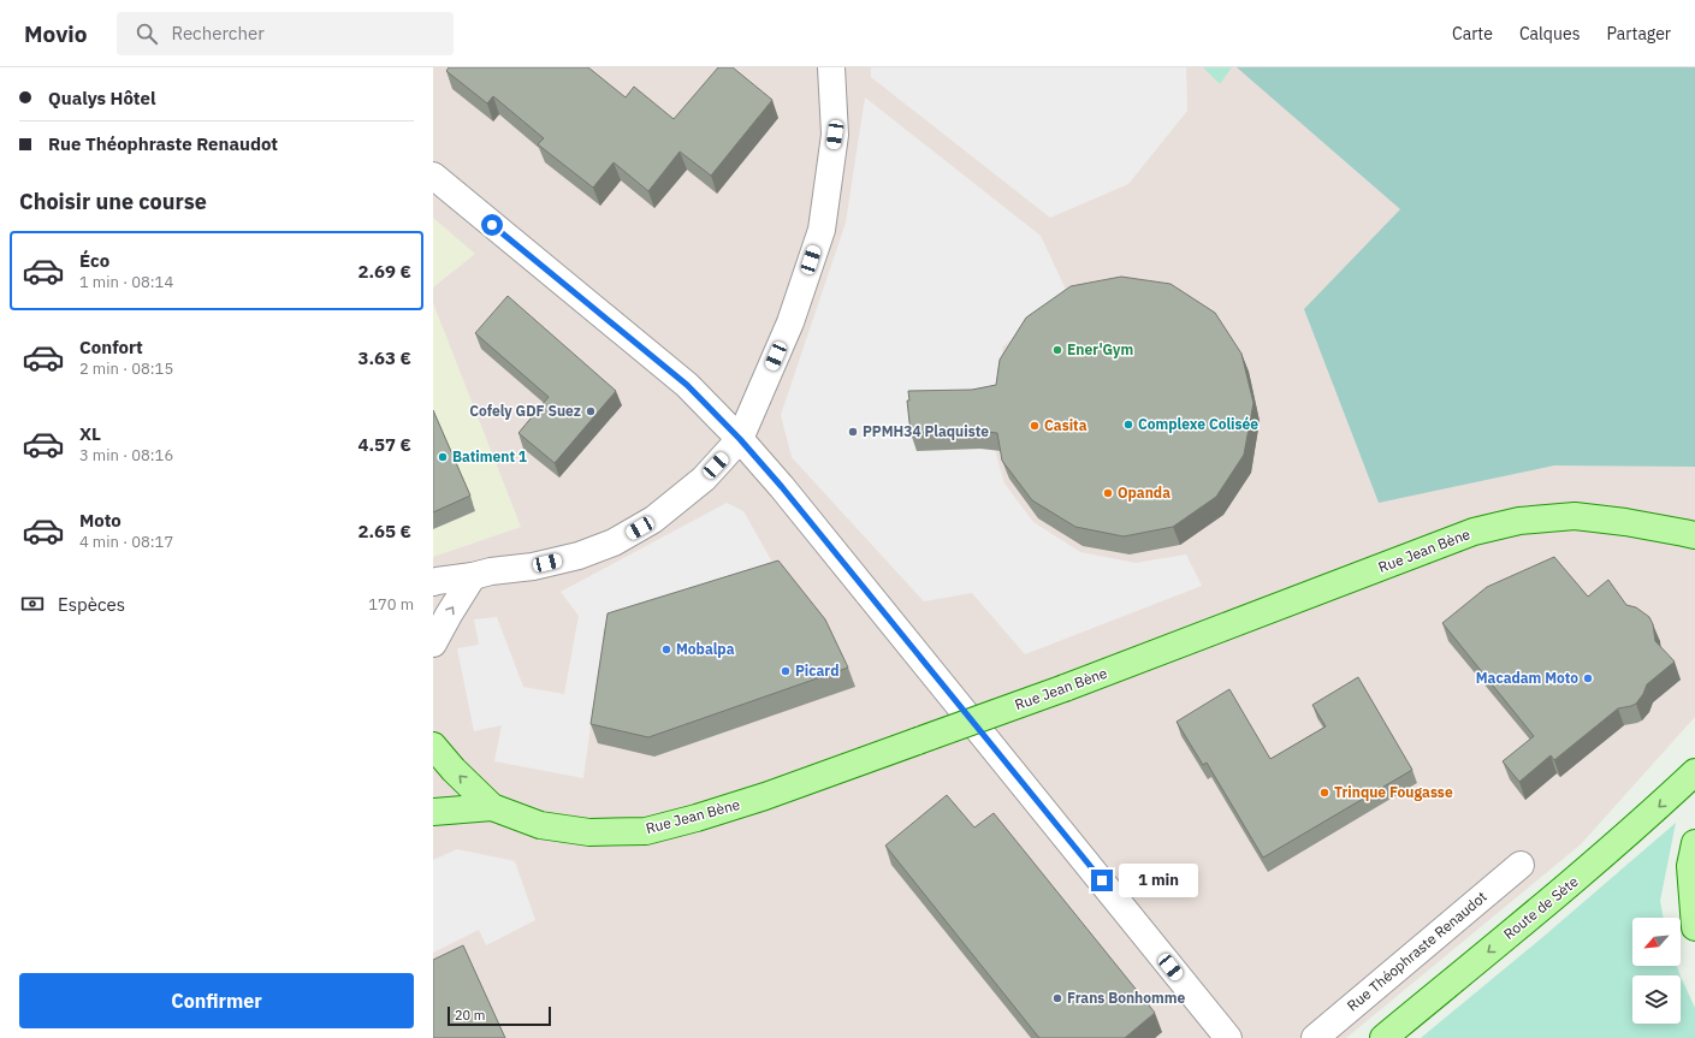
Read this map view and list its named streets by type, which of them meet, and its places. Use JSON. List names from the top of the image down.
{
  "streets": {
    "main road": ["Rue Jean Bène", "Route de Sète"],
    "street": ["Rue Théophraste Renaudot"]
  },
  "one_way": ["Route de Sète"],
  "places": [
    "Ener'Gym",
    "Cofely GDF Suez",
    "Complexe Colisée",
    "Casita",
    "PPMH34 Plaquiste",
    "Batiment 1",
    "Opanda",
    "Mobalpa",
    "Picard",
    "Macadam Moto",
    "Trinque Fougasse",
    "Frans Bonhomme"
  ],
  "scale_bar": "20 m",
  "north": "bottom left",
  "page": {
    "header": "Movio",
    "search": "Rechercher",
    "nav": ["Carte", "Calques", "Partager"],
    "banner": ["Qualys Hôtel", "Rue Théophraste Renaudot"],
    "heading": "Choisir une course",
    "list": [
      {
        "name": "Éco",
        "note": "1 min · 08:14",
        "value": "2.69 €"
      },
      {
        "name": "Confort",
        "note": "2 min · 08:15",
        "value": "3.63 €"
      },
      {
        "name": "XL",
        "note": "3 min · 08:16",
        "value": "4.57 €"
      },
      {
        "name": "Moto",
        "note": "4 min · 08:17",
        "value": "2.65 €"
      }
    ],
    "pay": ["Espèces", "170 m"],
    "bubble": "1 min",
    "buttons": "Confirmer",
    "scale": "20 m"
  }
}
